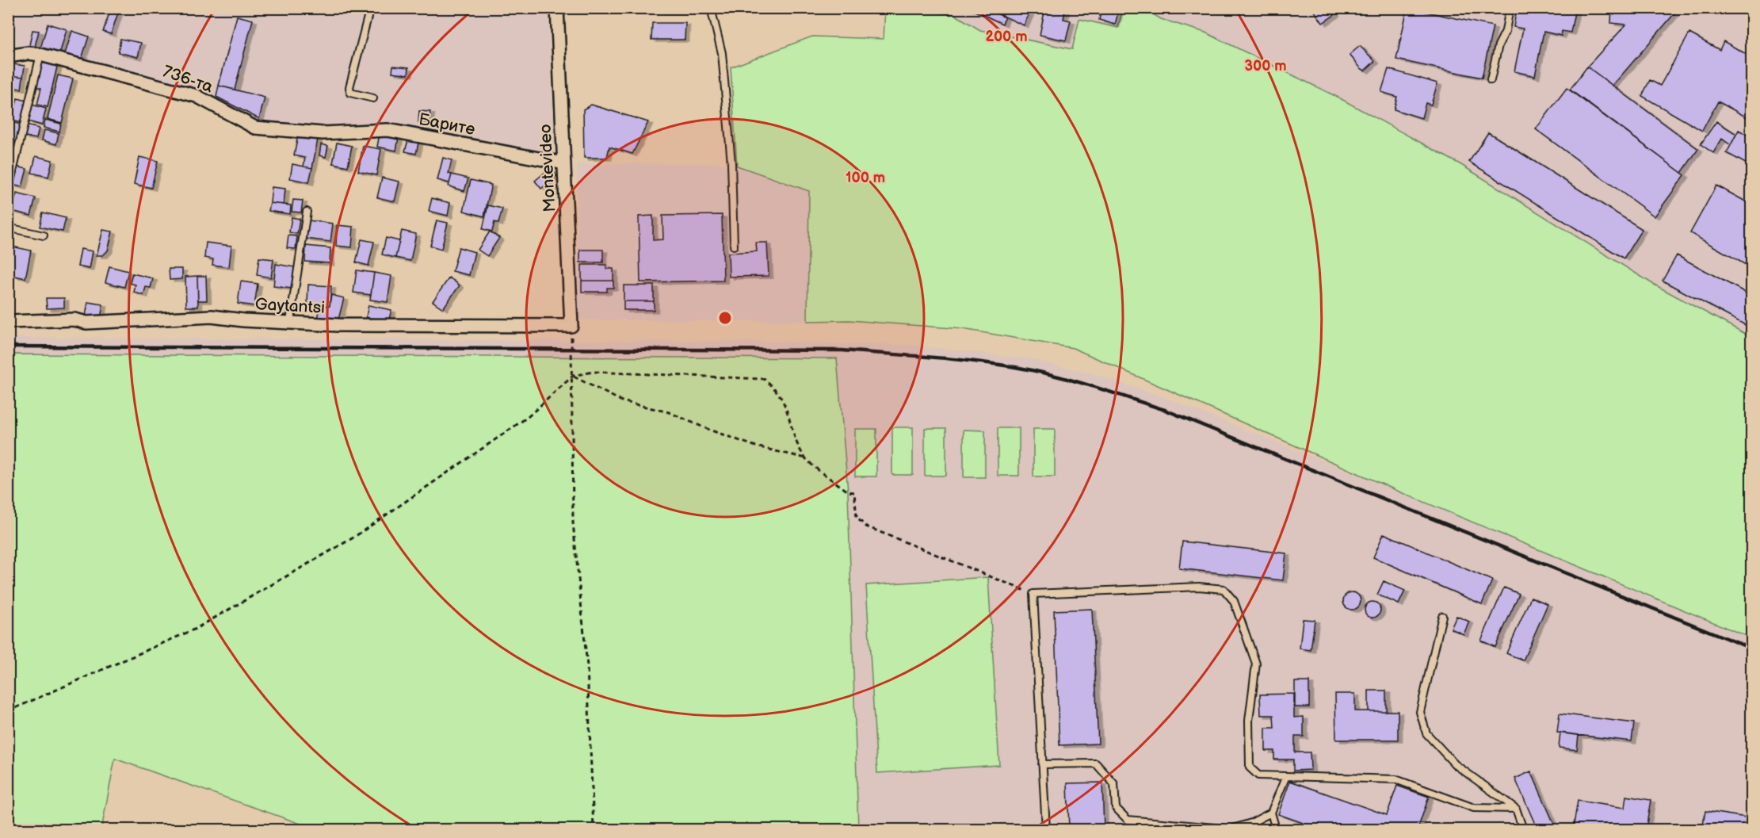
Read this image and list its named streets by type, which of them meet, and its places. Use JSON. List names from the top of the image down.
{
  "streets": {
    "street": [
      "736-та",
      "Барите",
      "Montevideo",
      "Gaytantsi"
    ]
  },
  "crossings": [
    ["736-та", "Барите"],
    ["Барите", "Montevideo"],
    ["Montevideo", "Gaytantsi"]
  ],
  "rings": ["200 m", "300 m", "100 m"]
}
